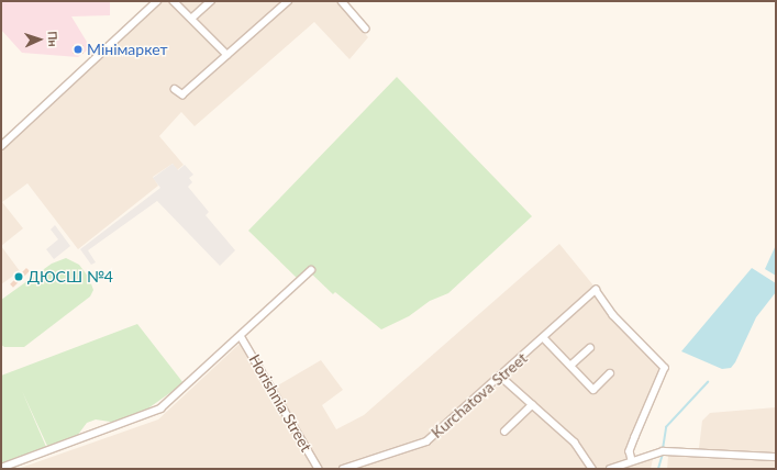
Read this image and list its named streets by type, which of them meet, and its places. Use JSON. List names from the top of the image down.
{
  "streets": {
    "street": ["Kurchatova Street", "Horishnia Street"]
  },
  "places": ["Мінімаркет", "ДЮСШ №4"],
  "north": "right"
}
